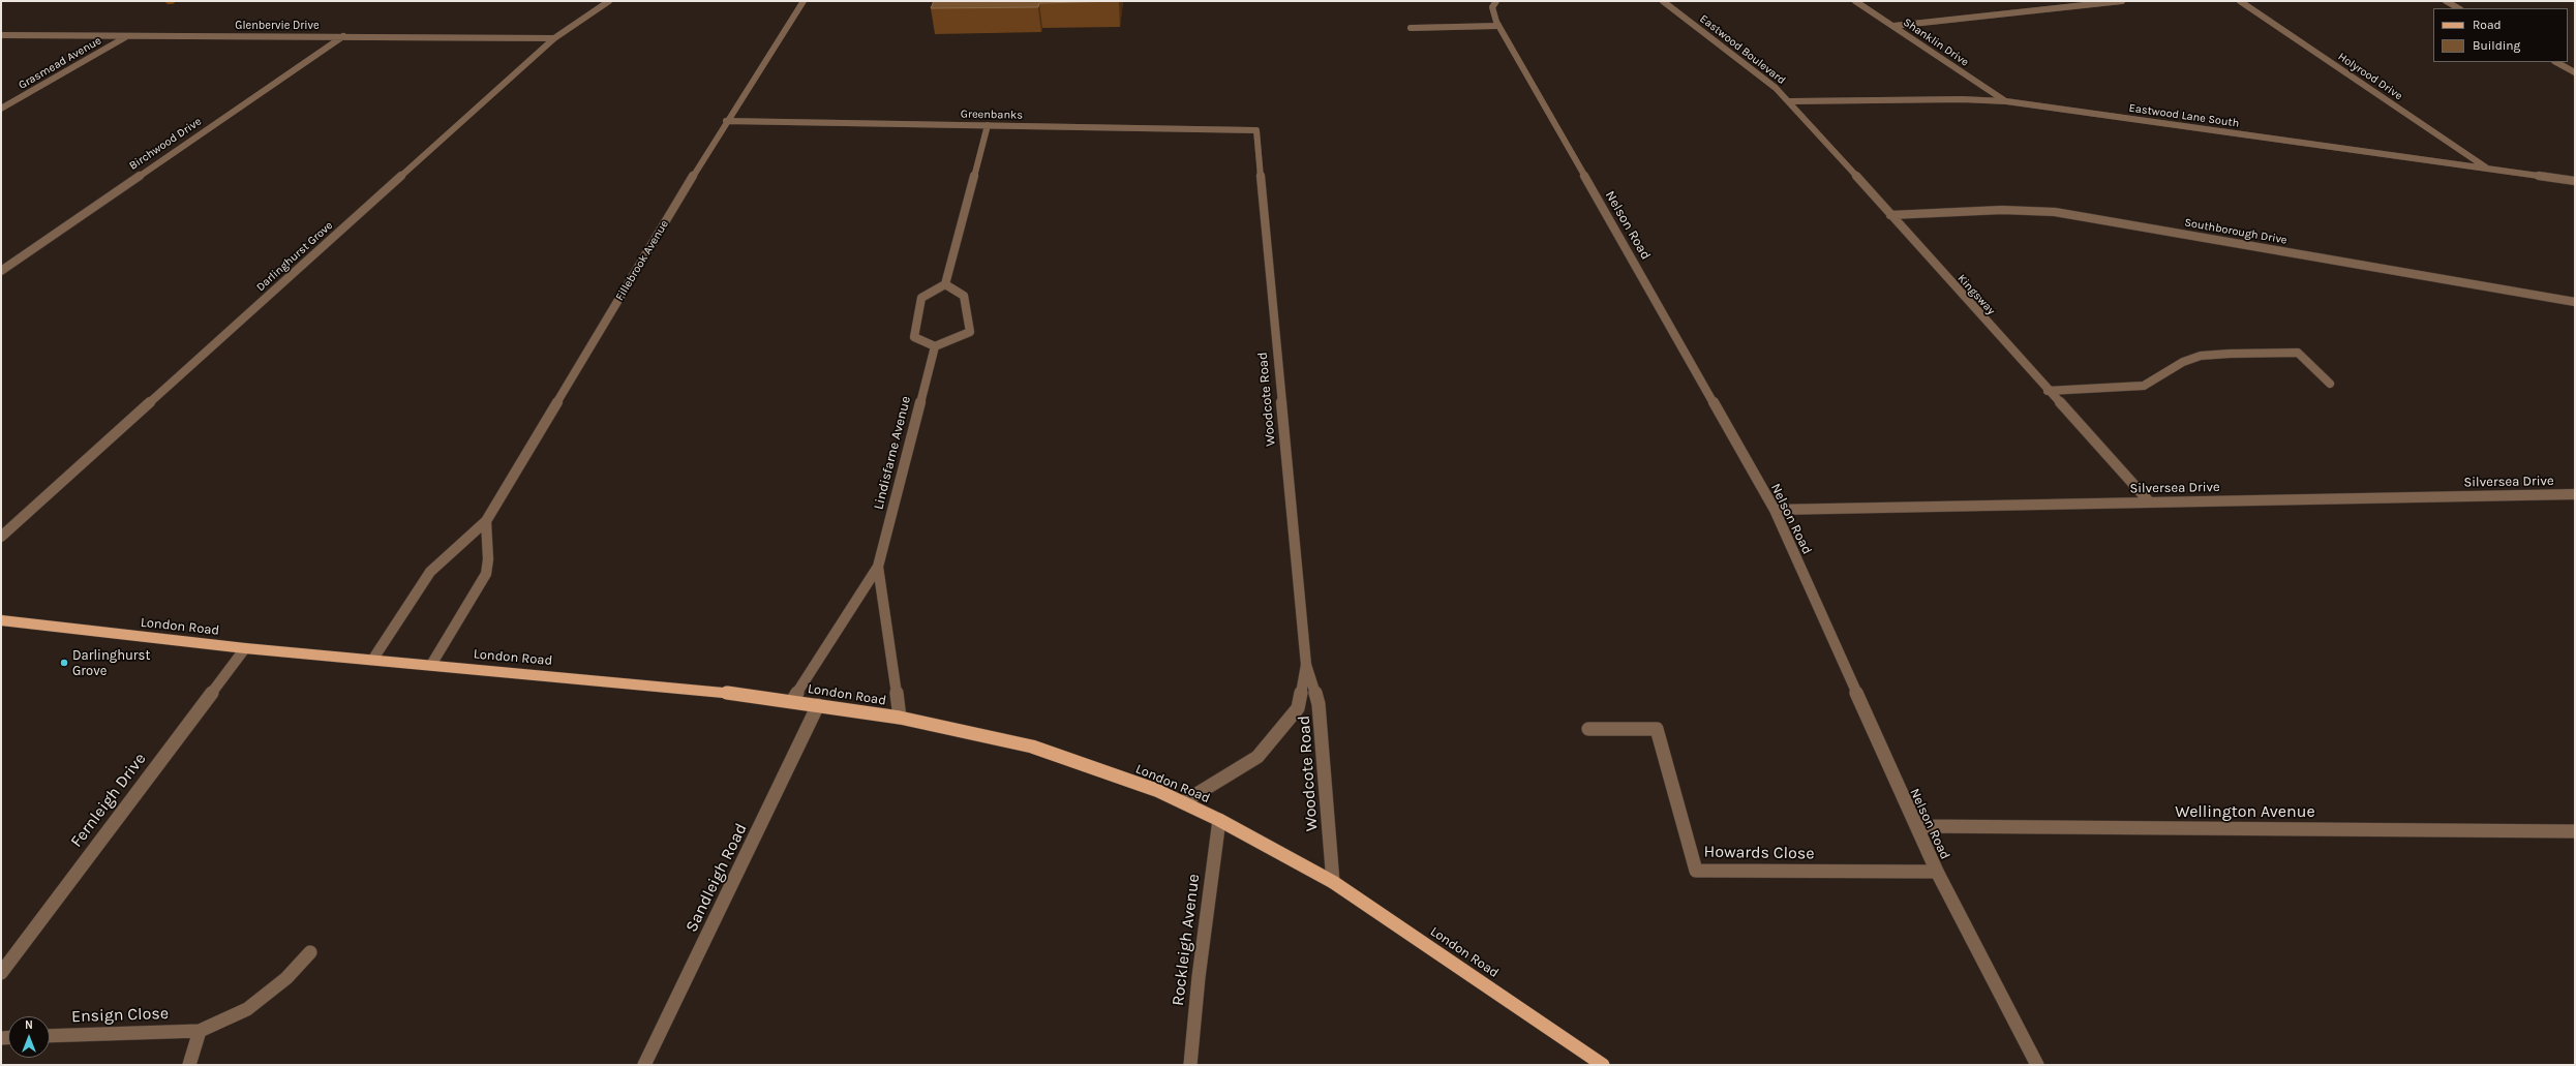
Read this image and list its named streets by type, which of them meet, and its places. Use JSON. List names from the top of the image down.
{
  "streets": {
    "main road": ["London Road"],
    "street": [
      "Glenbervie Drive",
      "Shanklin Drive",
      "Eastwood Boulevard",
      "Grasmead Avenue",
      "Holyrood Drive",
      "Greenbanks",
      "Eastwood Lane South",
      "Birchwood Drive",
      "Nelson Road",
      "Southborough Drive",
      "Darlinghurst Grove",
      "Fillebrook Avenue",
      "Kingsway",
      "Woodcote Road",
      "Lindisfarne Avenue",
      "Silversea Drive",
      "Fernleigh Drive",
      "Wellington Avenue",
      "Howards Close",
      "Sandleigh Road",
      "Rockleigh Avenue",
      "Ensign Close"
    ]
  },
  "crossings": [
    ["Glenbervie Drive", "Grasmead Avenue"],
    ["Glenbervie Drive", "Birchwood Drive"],
    ["Glenbervie Drive", "Darlinghurst Grove"],
    ["Shanklin Drive", "Eastwood Lane South"],
    ["Eastwood Boulevard", "Eastwood Lane South"],
    ["Eastwood Boulevard", "Kingsway"],
    ["Holyrood Drive", "Eastwood Lane South"],
    ["Greenbanks", "Fillebrook Avenue"],
    ["Greenbanks", "Woodcote Road"],
    ["Eastwood Lane South", "Kingsway"],
    ["Nelson Road", "Silversea Drive"],
    ["Nelson Road", "Wellington Avenue"],
    ["Nelson Road", "Howards Close"],
    ["Southborough Drive", "Kingsway"],
    ["Fillebrook Avenue", "London Road"],
    ["Kingsway", "Silversea Drive"],
    ["Woodcote Road", "London Road"],
    ["Lindisfarne Avenue", "London Road"],
    ["London Road", "Fernleigh Drive"],
    ["London Road", "Sandleigh Road"],
    ["London Road", "Rockleigh Avenue"]
  ],
  "places": ["Darlinghurst Grove"],
  "legend": ["Road", "Building"],
  "north": "top"
}
